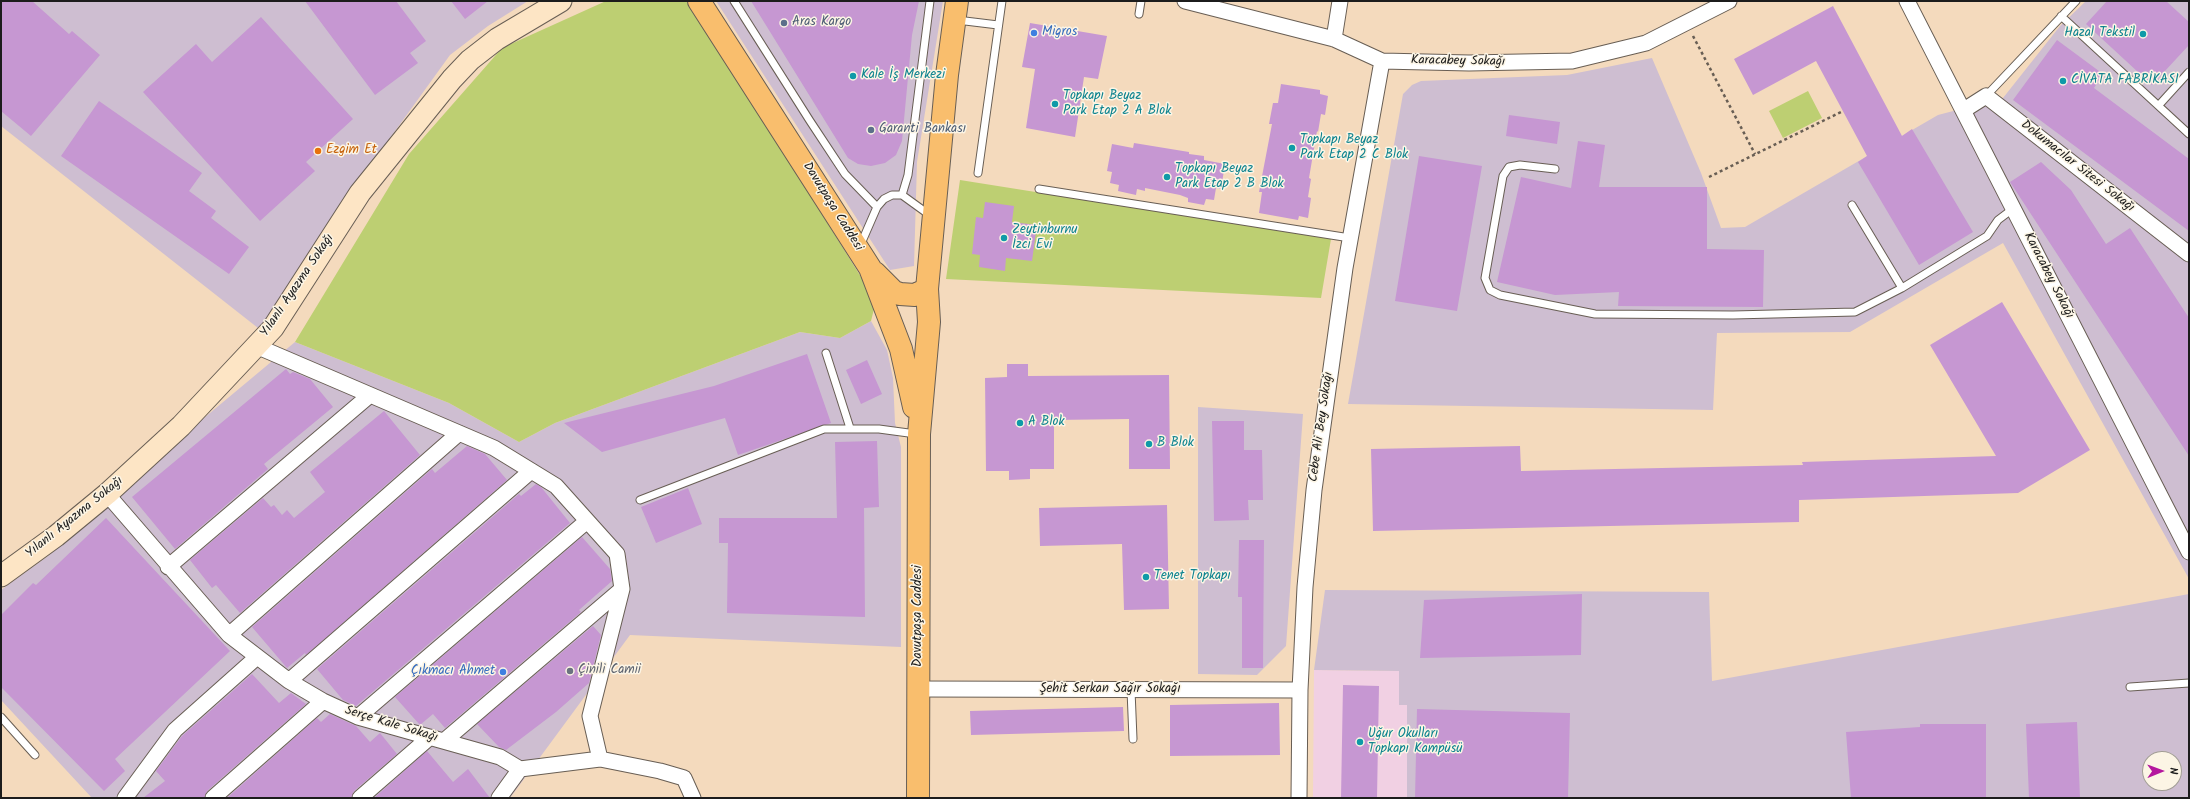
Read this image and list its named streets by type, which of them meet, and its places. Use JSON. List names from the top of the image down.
{
  "streets": {
    "main road": ["Davutpaşa Caddesi"],
    "street": [
      "Karacabey Sokağı",
      "Dokumacılar Sitesi Sokağı",
      "Yılanlı Ayazma Sokağı",
      "Cebe Ali Bey Sokağı",
      "Şehit Serkan Sağır Sokağı",
      "Serçe Kale Sokağı"
    ]
  },
  "crossings": [
    ["Karacabey Sokağı", "Cebe Ali Bey Sokağı"],
    ["Davutpaşa Caddesi", "Şehit Serkan Sağır Sokağı"],
    ["Yılanlı Ayazma Sokağı", "Serçe Kale Sokağı"],
    ["Cebe Ali Bey Sokağı", "Şehit Serkan Sağır Sokağı"]
  ],
  "places": [
    "Aras Kargo",
    "Migros",
    "Hazal Tekstil",
    "Kale İş Merkezi",
    "CİVATA FABRİKASI",
    "Topkapı Beyaz Park Etap 2 A Blok",
    "Garanti Bankası",
    "Topkapı Beyaz Park Etap 2 C Blok",
    "Ezgim Et",
    "Topkapı Beyaz Park Etap 2 B Blok",
    "Zeytinburnu İzci Evi",
    "A Blok",
    "B Blok",
    "Tenet Topkapı",
    "Çinili Camii",
    "Çıkmacı Ahmet",
    "Uğur Okulları Topkapı Kampüsü"
  ],
  "north": "right"
}
